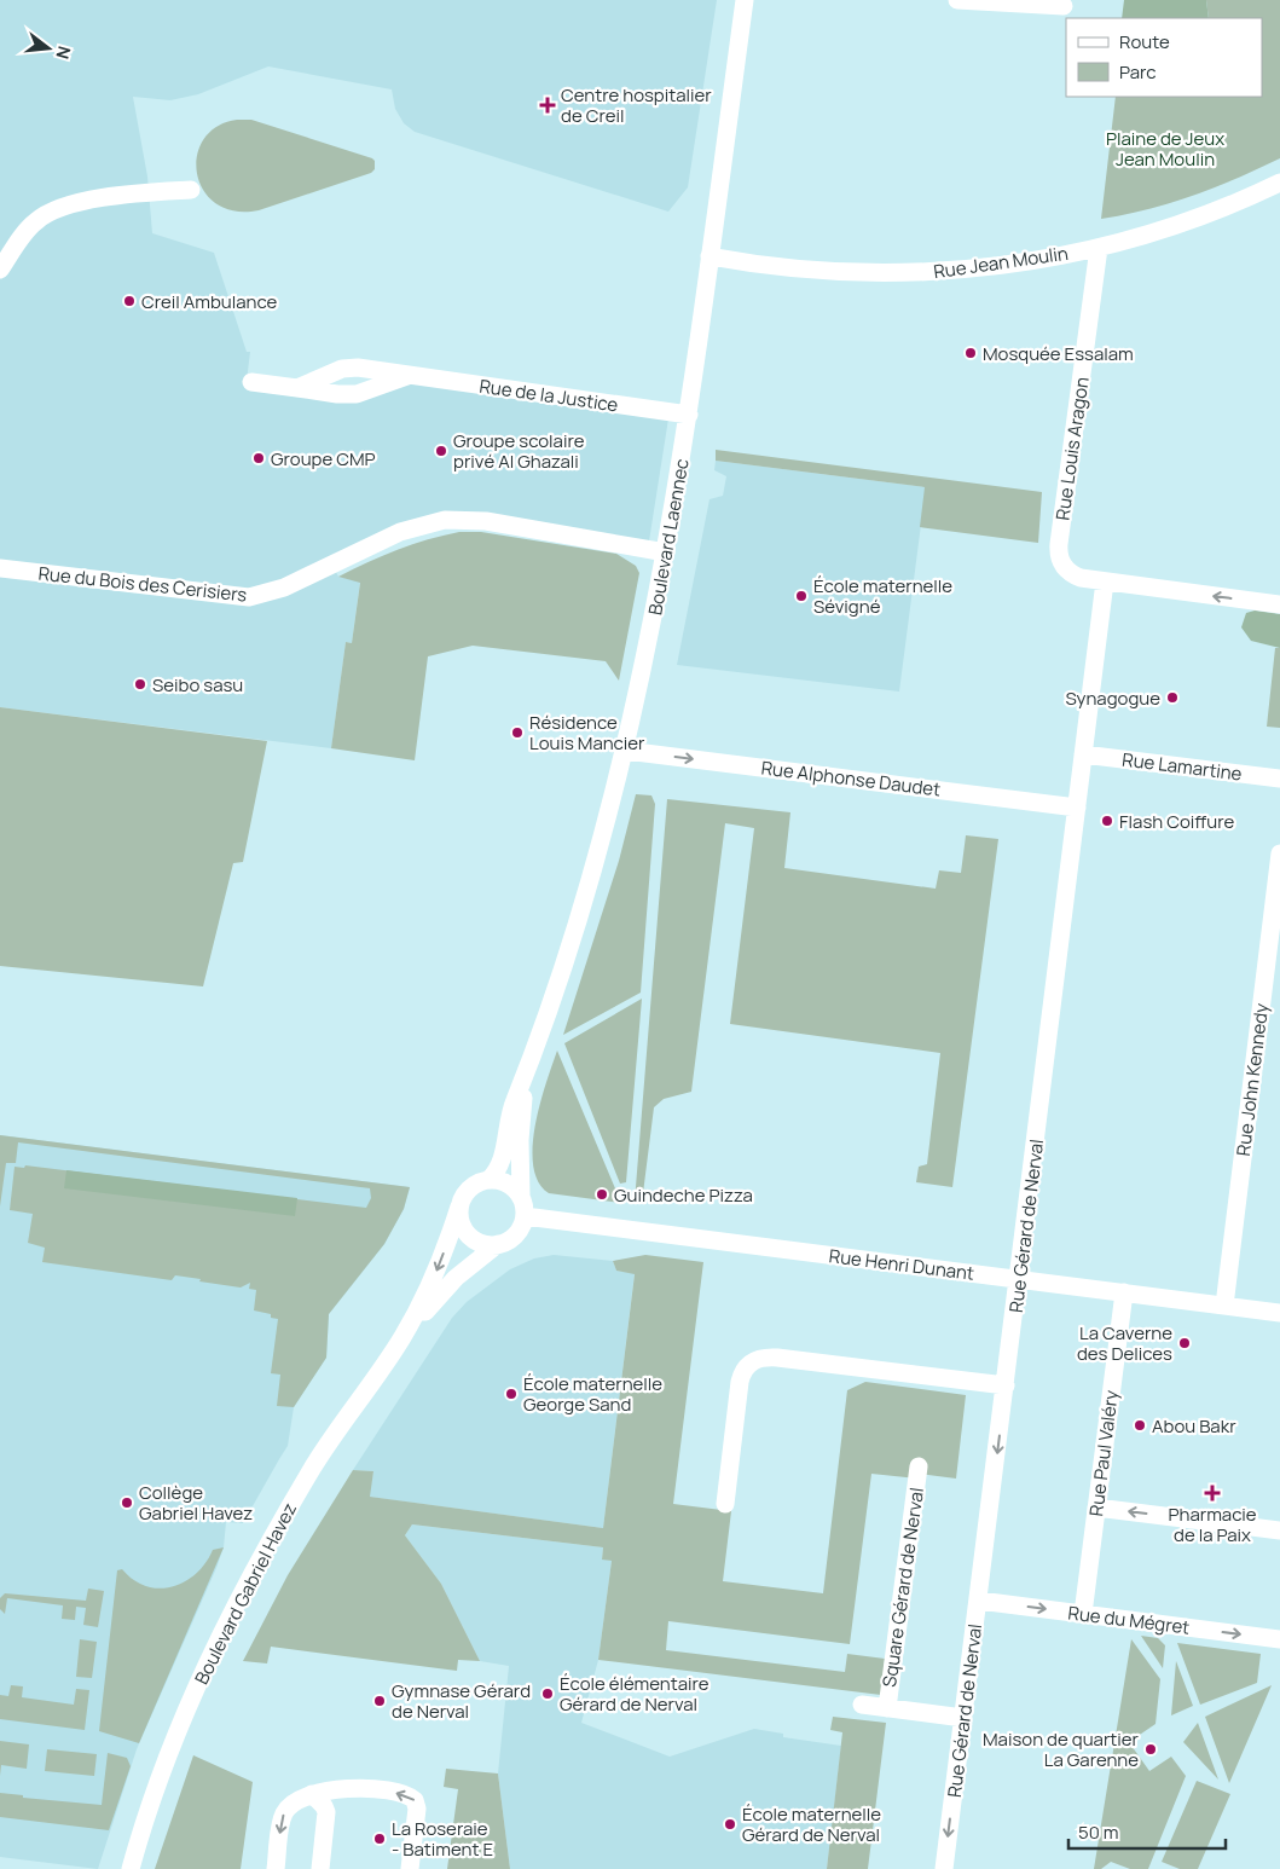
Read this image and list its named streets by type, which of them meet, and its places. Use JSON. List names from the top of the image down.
{
  "streets": {
    "street": [
      "Rue Jean Moulin",
      "Rue de la Justice",
      "Rue Louis Aragon",
      "Boulevard Laennec",
      "Rue du Bois des Cerisiers",
      "Rue Lamartine",
      "Rue Alphonse Daudet",
      "Rue John Kennedy",
      "Rue Gérard de Nerval",
      "Rue Henri Dunant",
      "Rue Paul Valéry",
      "Square Gérard de Nerval",
      "Boulevard Gabriel Havez",
      "Rue du Mégret"
    ]
  },
  "crossings": [
    ["Rue Jean Moulin", "Rue Louis Aragon"],
    ["Rue Jean Moulin", "Boulevard Laennec"],
    ["Rue de la Justice", "Boulevard Laennec"],
    ["Rue Louis Aragon", "Rue Gérard de Nerval"],
    ["Boulevard Laennec", "Rue du Bois des Cerisiers"],
    ["Boulevard Laennec", "Rue Alphonse Daudet"],
    ["Boulevard Laennec", "Rue Henri Dunant"],
    ["Boulevard Laennec", "Boulevard Gabriel Havez"],
    ["Rue Lamartine", "Rue Gérard de Nerval"],
    ["Rue Alphonse Daudet", "Rue Gérard de Nerval"],
    ["Rue John Kennedy", "Rue Henri Dunant"],
    ["Rue Gérard de Nerval", "Rue Henri Dunant"],
    ["Rue Gérard de Nerval", "Square Gérard de Nerval"],
    ["Rue Gérard de Nerval", "Rue du Mégret"],
    ["Rue Henri Dunant", "Rue Paul Valéry"],
    ["Rue Henri Dunant", "Boulevard Gabriel Havez"],
    ["Rue Paul Valéry", "Rue du Mégret"]
  ],
  "one_way": ["Rue Alphonse Daudet"],
  "parks": ["Plaine de Jeux Jean Moulin"],
  "places": {
    "health": ["Centre hospitalier de Creil", "Pharmacie de la Paix"],
    "other": [
      "Creil Ambulance",
      "Mosquée Essalam",
      "Groupe scolaire privé Al Ghazali",
      "Groupe CMP",
      "École maternelle Sévigné",
      "Seibo sasu",
      "Synagogue",
      "Résidence Louis Mancier",
      "Flash Coiffure",
      "Guindeche Pizza",
      "La Caverne des Delices",
      "École maternelle George Sand",
      "Abou Bakr",
      "Collège Gabriel Havez",
      "École élémentaire Gérard de Nerval",
      "Gymnase Gérard de Nerval",
      "Maison de quartier La Garenne",
      "École maternelle Gérard de Nerval",
      "La Roseraie - Batiment E"
    ]
  },
  "legend": ["Route", "Parc"],
  "scale_bar": "50 m",
  "north": "right"
}
